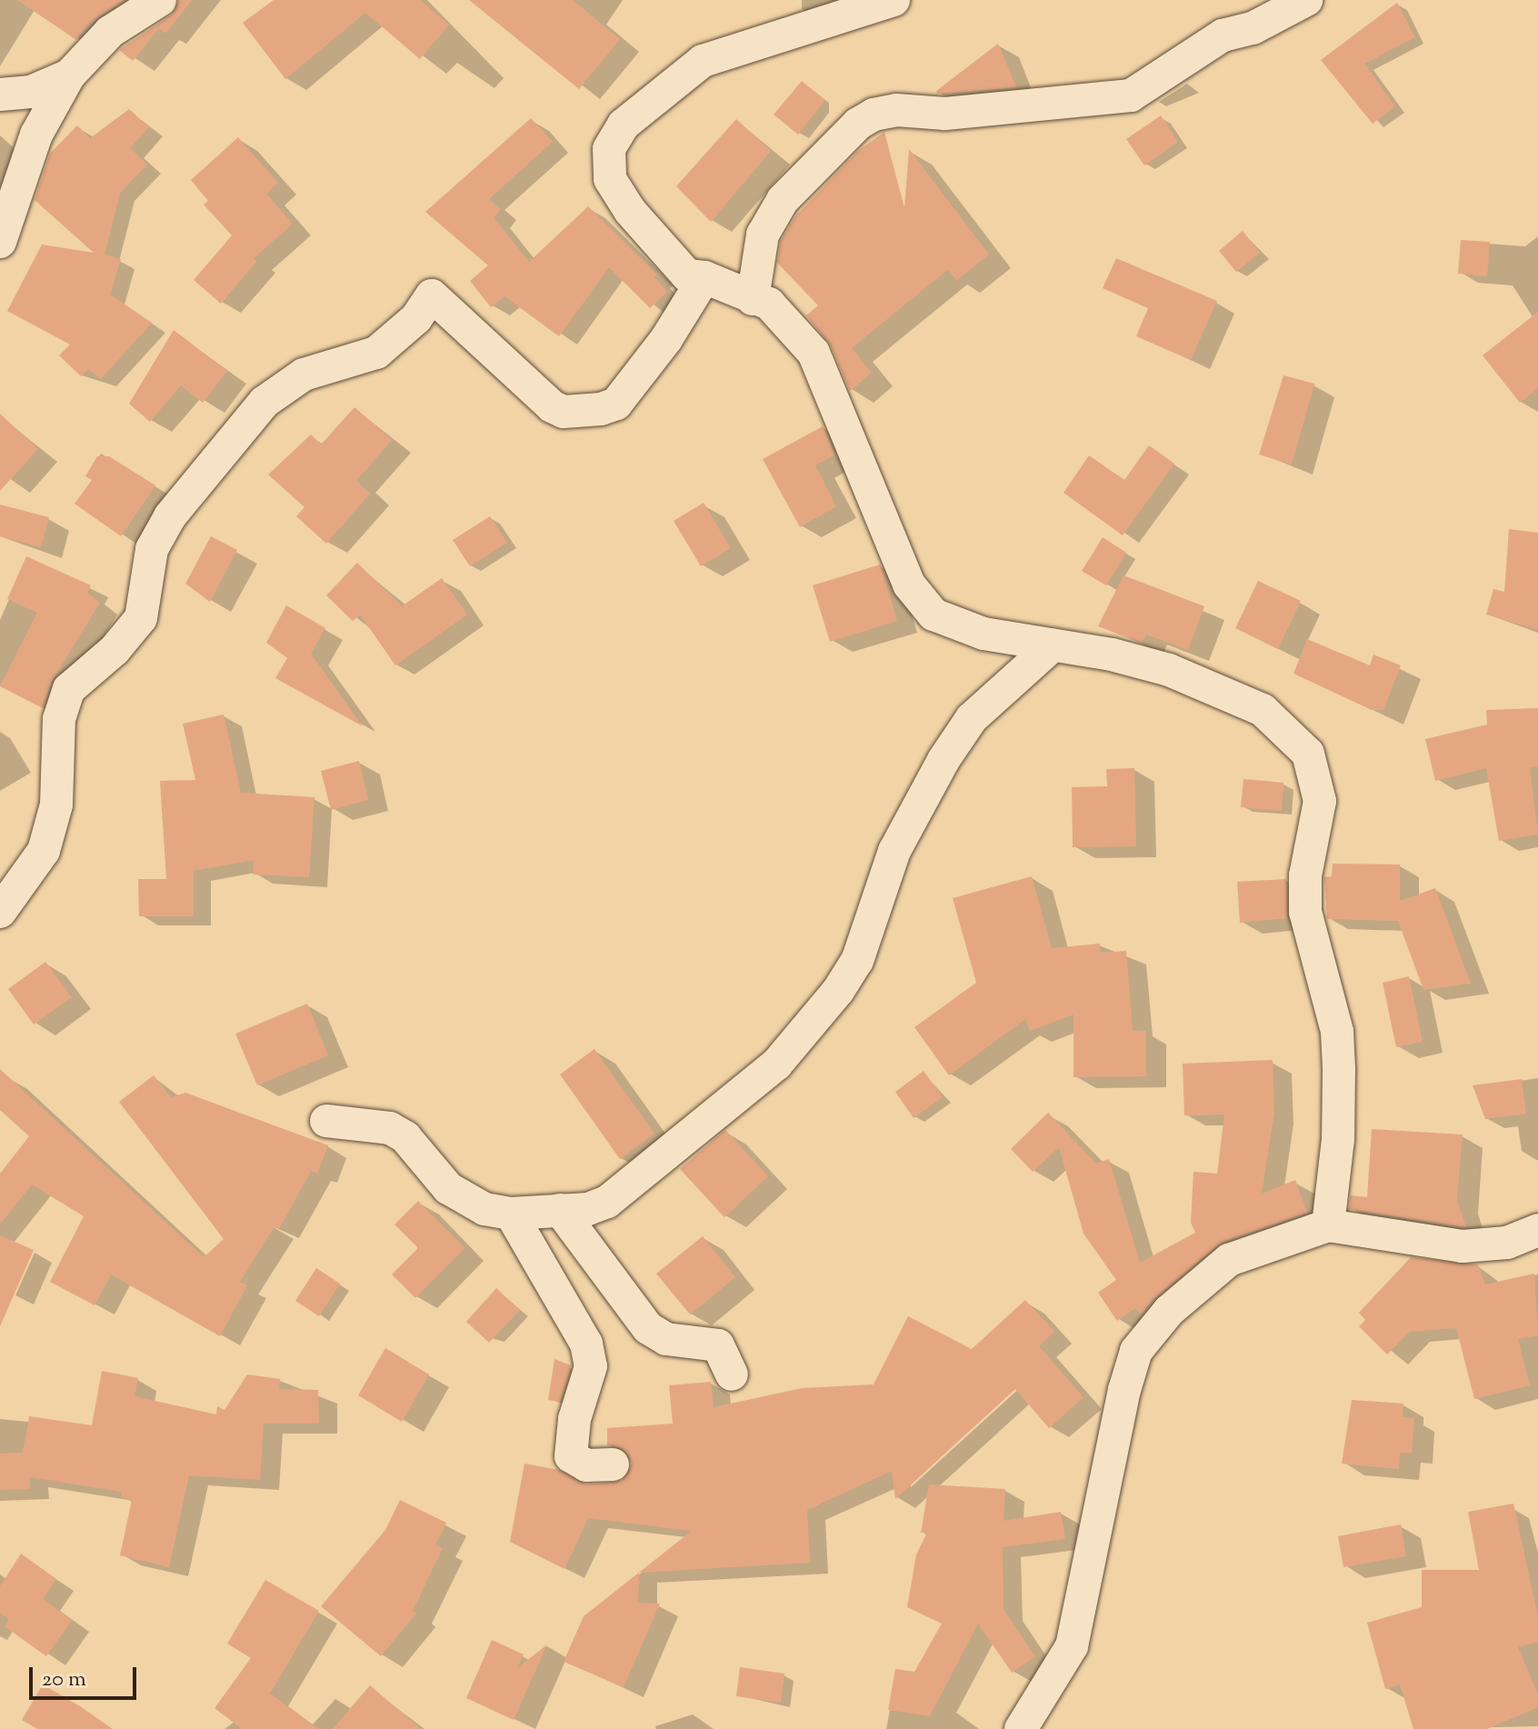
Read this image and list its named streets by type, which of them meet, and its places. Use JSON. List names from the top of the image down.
{
  "scale_bar": "20 m"
}
